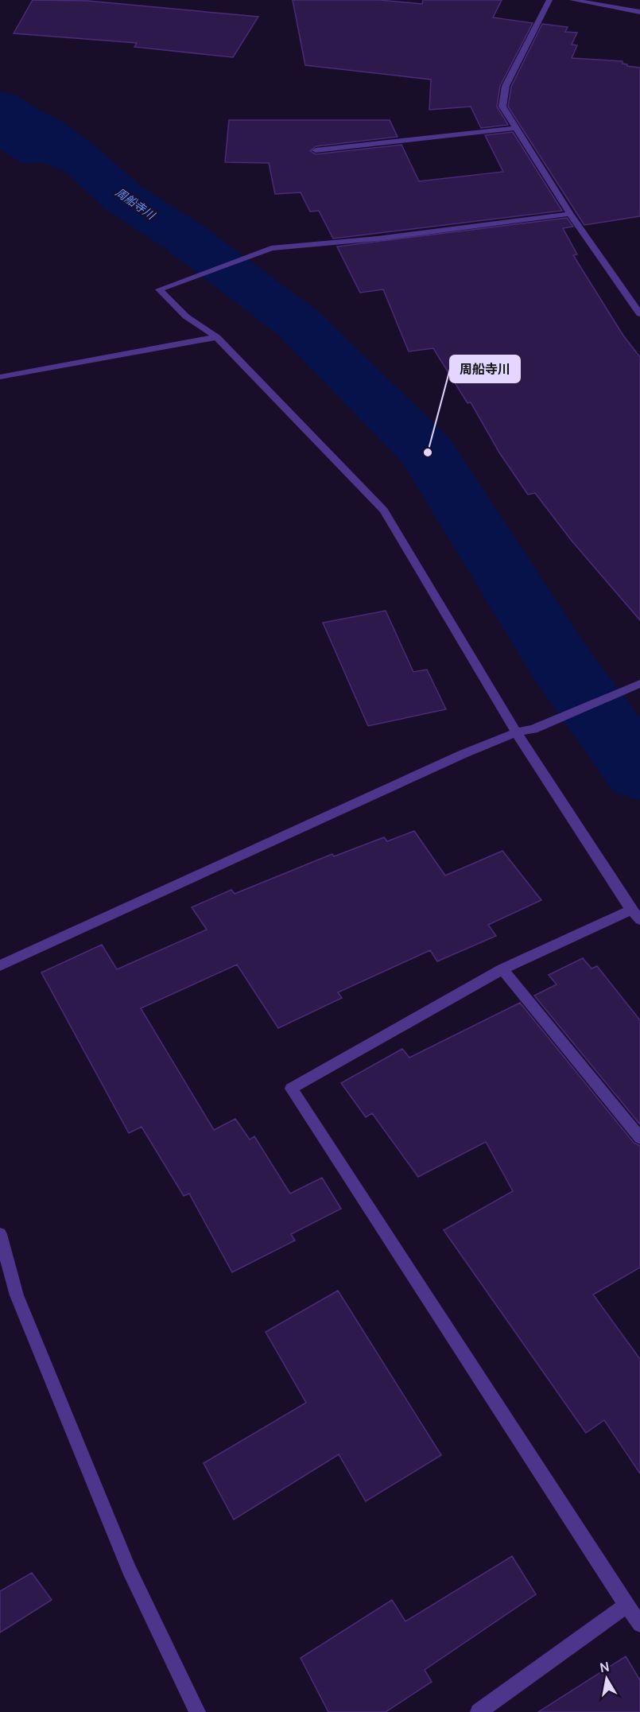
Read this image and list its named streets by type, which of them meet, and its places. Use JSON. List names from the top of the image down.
{
  "water": ["周船寺川"],
  "places": ["周船寺川"],
  "north": "top"
}
